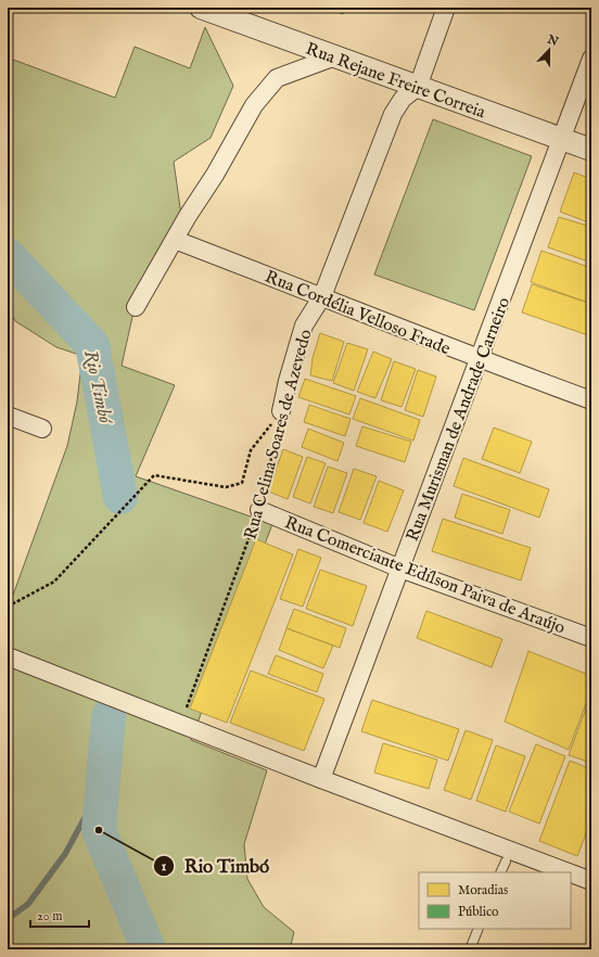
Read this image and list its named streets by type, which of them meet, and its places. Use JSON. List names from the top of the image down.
{
  "streets": {
    "street": [
      "Rua Rejane Freire Correia",
      "Rua Cordélia Velloso Frade",
      "Rua Murisman de Andrade Carneiro",
      "Rua Celina Soares de Azevedo",
      "Rua Comerciante Edílson Paiva de Araújo"
    ]
  },
  "crossings": [
    ["Rua Rejane Freire Correia", "Rua Murisman de Andrade Carneiro"],
    ["Rua Rejane Freire Correia", "Rua Celina Soares de Azevedo"],
    ["Rua Cordélia Velloso Frade", "Rua Murisman de Andrade Carneiro"],
    ["Rua Cordélia Velloso Frade", "Rua Celina Soares de Azevedo"],
    ["Rua Murisman de Andrade Carneiro", "Rua Comerciante Edílson Paiva de Araújo"],
    ["Rua Celina Soares de Azevedo", "Rua Comerciante Edílson Paiva de Araújo"]
  ],
  "water": ["Rio Timbó"],
  "places": ["Rio Timbó"],
  "legend": ["Moradias", "Público"],
  "scale_bar": "20 m",
  "north": "top"
}
